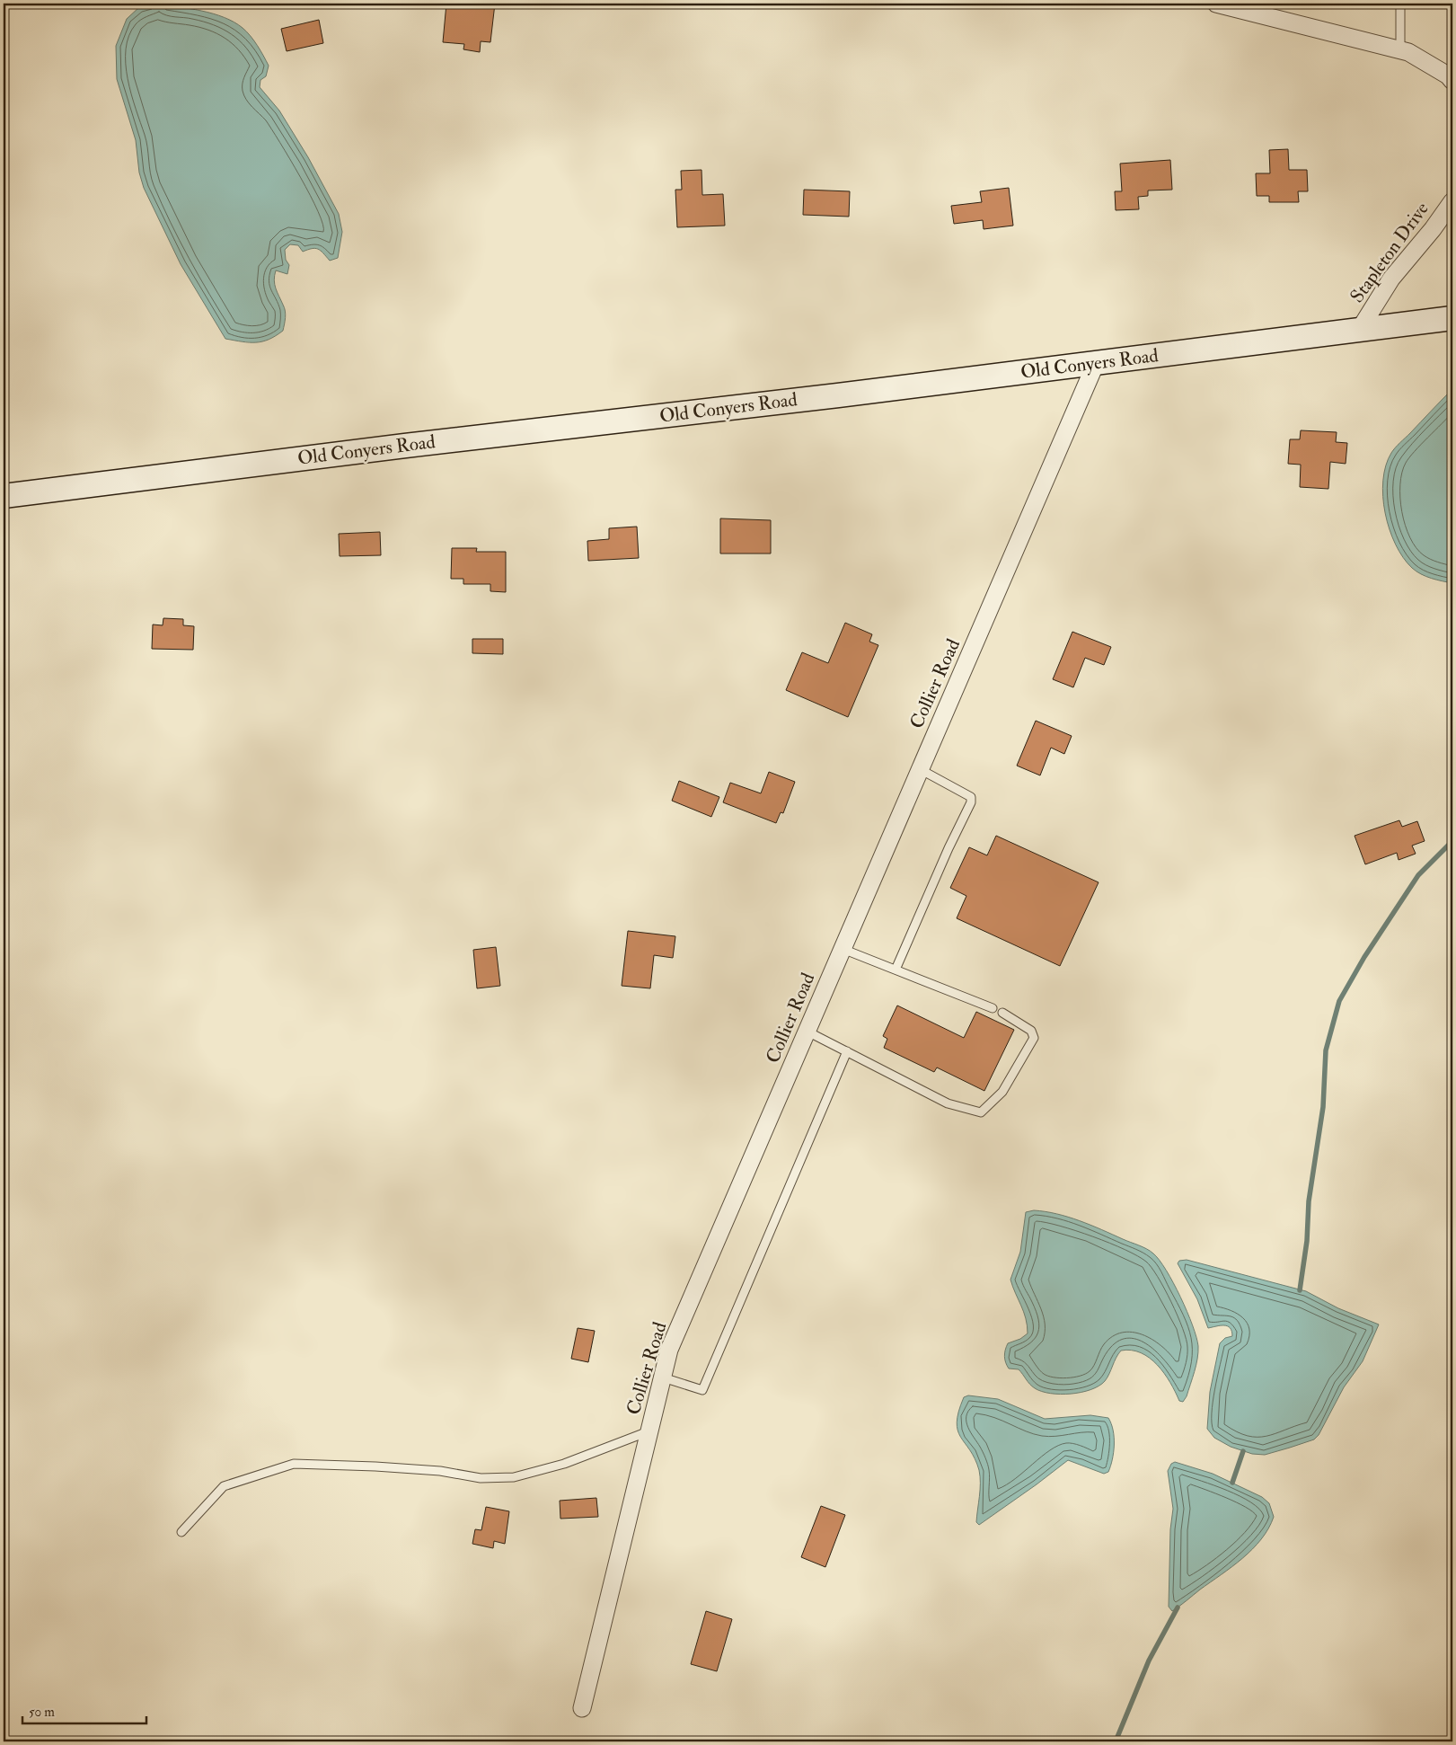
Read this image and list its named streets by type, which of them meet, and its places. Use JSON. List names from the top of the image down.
{
  "streets": {
    "street": ["Stapleton Drive", "Old Conyers Road", "Collier Road"]
  },
  "crossings": [
    ["Stapleton Drive", "Old Conyers Road"],
    ["Old Conyers Road", "Collier Road"]
  ],
  "scale_bar": "50 m"
}
